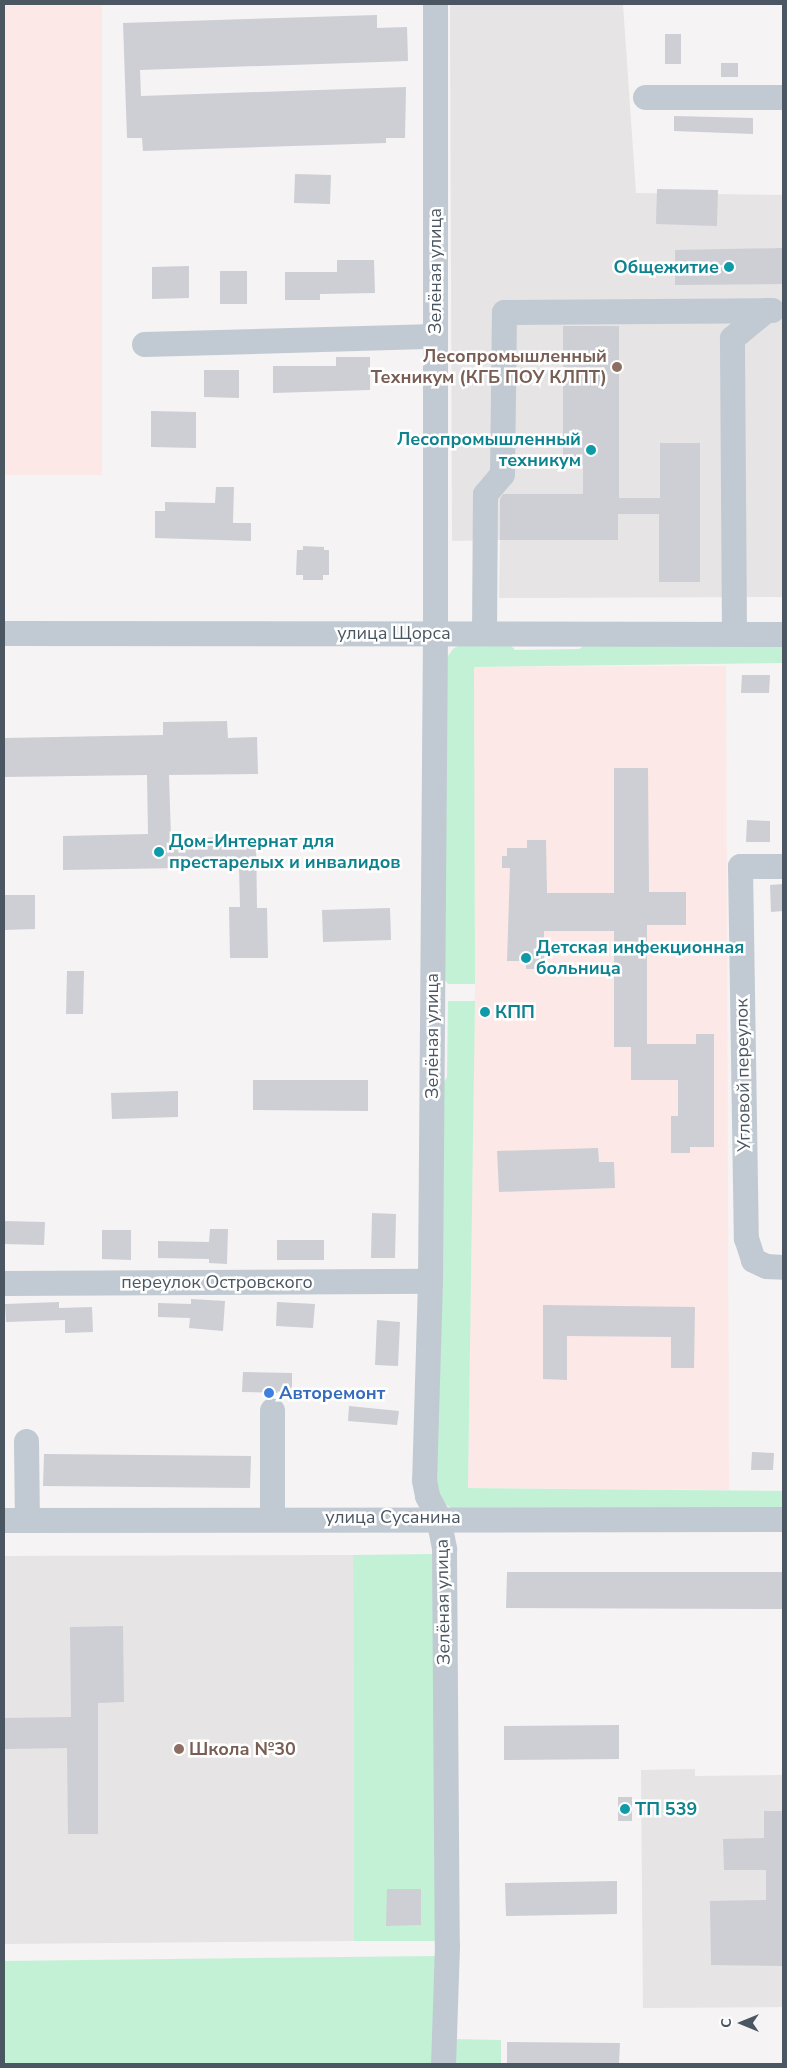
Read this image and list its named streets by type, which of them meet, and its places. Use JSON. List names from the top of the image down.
{
  "streets": {
    "street": [
      "Зелёная улица",
      "улица Щорса",
      "Угловой переулок",
      "переулок Островского",
      "улица Сусанина"
    ]
  },
  "crossings": [
    ["Зелёная улица", "улица Щорса"],
    ["Зелёная улица", "переулок Островского"],
    ["Зелёная улица", "улица Сусанина"]
  ],
  "places": [
    "Общежитие",
    "Лесопромышленный Техникум (КГБ ПОУ КЛПТ)",
    "Лесопромышленный техникум",
    "Дом-Интернат для престарелых и инвалидов",
    "Детская инфекционная больница",
    "КПП",
    "Авторемонт",
    "Школа №30",
    "ТП 539"
  ],
  "north": "left"
}
